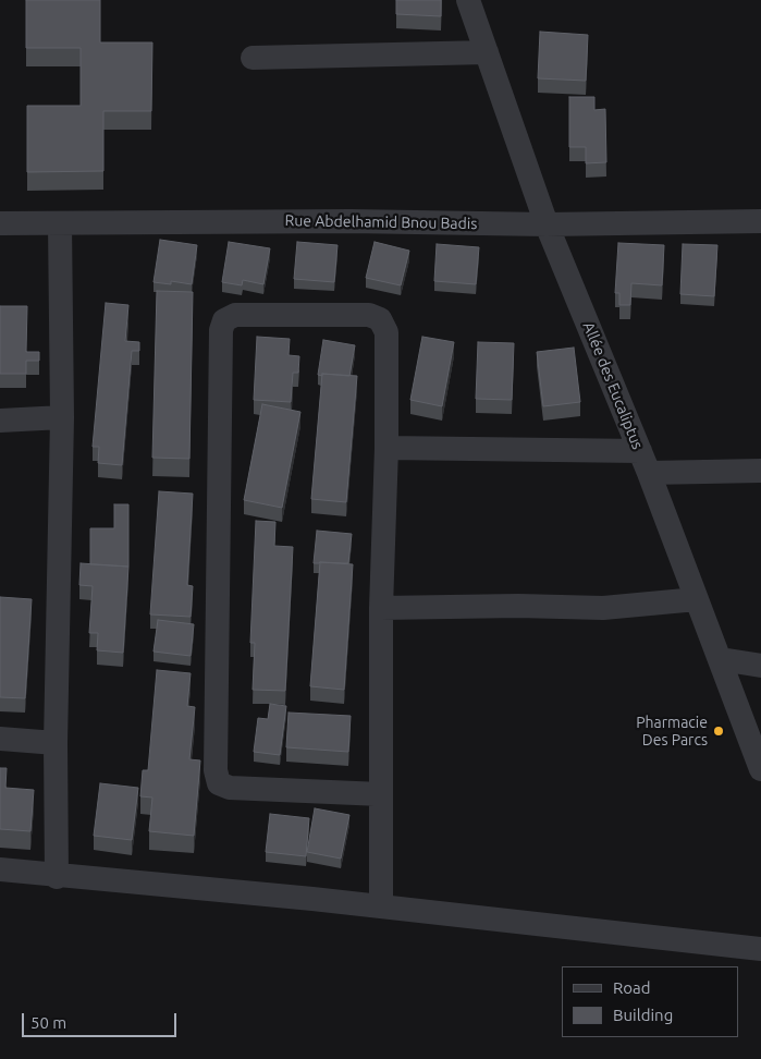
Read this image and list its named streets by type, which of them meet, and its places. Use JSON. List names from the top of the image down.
{
  "streets": {
    "street": ["Rue Abdelhamid Bnou Badis", "Allée des Eucaliptus"]
  },
  "crossings": [
    ["Rue Abdelhamid Bnou Badis", "Allée des Eucaliptus"]
  ],
  "places": ["Pharmacie Des Parcs"],
  "legend": ["Road", "Building"],
  "scale_bar": "50 m"
}
